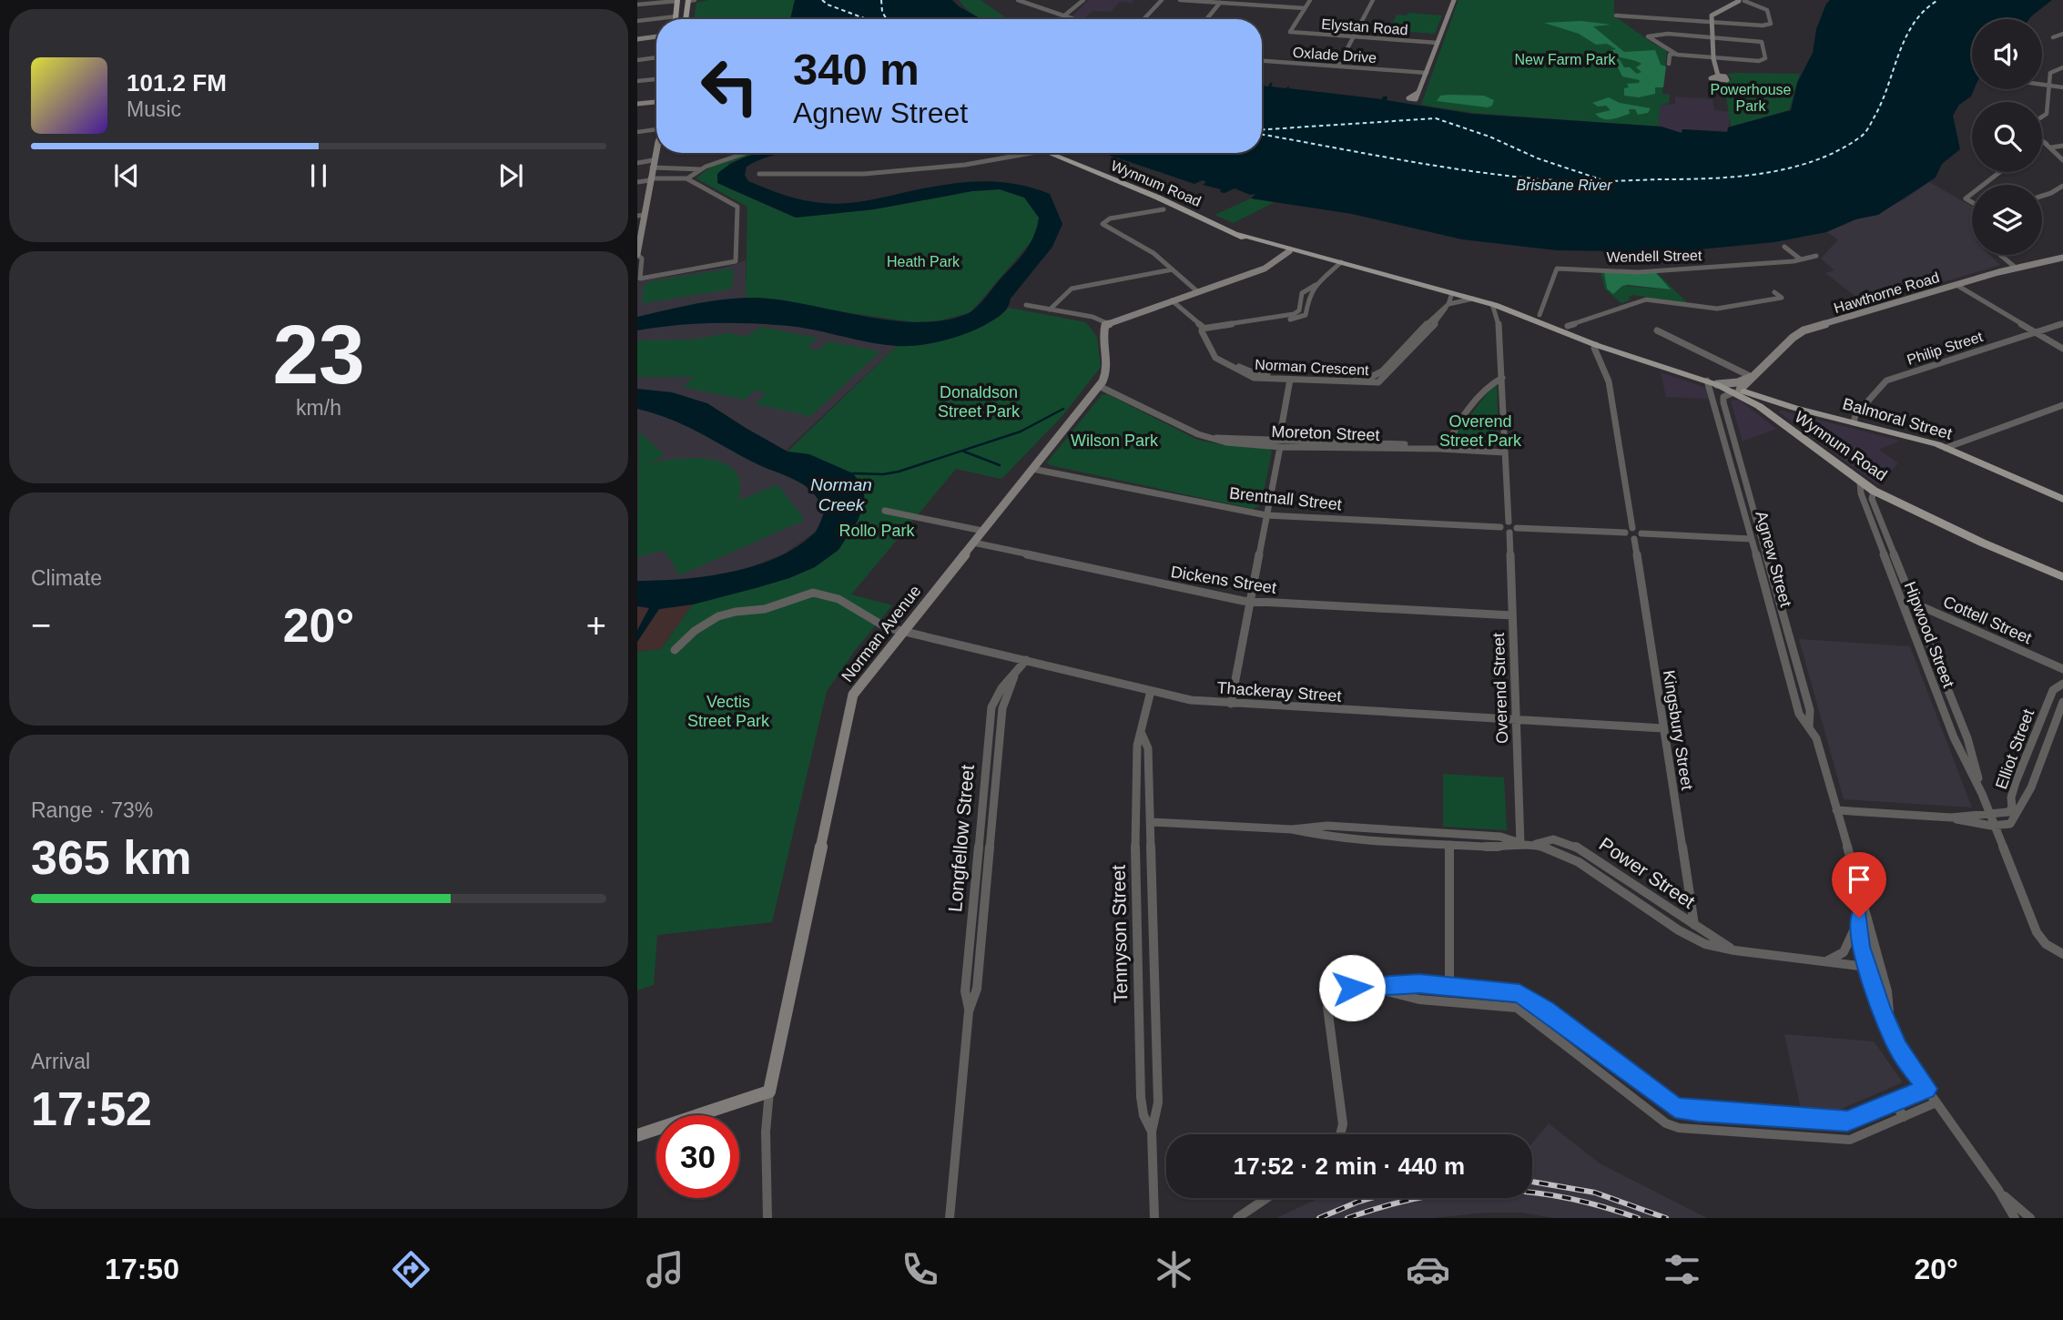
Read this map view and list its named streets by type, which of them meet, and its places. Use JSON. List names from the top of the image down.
{
  "streets": {
    "main road": ["Wynnum Road", "Balmoral Street"],
    "street": [
      "Elystan Road",
      "Oxlade Drive",
      "Wendell Street",
      "Hawthorne Road",
      "Philip Street",
      "Norman Crescent",
      "Moreton Street",
      "Brentnall Street",
      "Agnew Street",
      "Dickens Street",
      "Cottell Street",
      "Norman Avenue",
      "Hipwood Street",
      "Overend Street",
      "Thackeray Street",
      "Kingsbury Street",
      "Elliot Street",
      "Longfellow Street",
      "Power Street",
      "Tennyson Street"
    ]
  },
  "crossings": [
    ["Wynnum Road", "Wendell Street"],
    ["Wynnum Road", "Hawthorne Road"],
    ["Wynnum Road", "Norman Crescent"],
    ["Wynnum Road", "Balmoral Street"],
    ["Wynnum Road", "Agnew Street"],
    ["Wynnum Road", "Hipwood Street"],
    ["Hawthorne Road", "Balmoral Street"],
    ["Philip Street", "Balmoral Street"],
    ["Moreton Street", "Norman Avenue"],
    ["Brentnall Street", "Norman Avenue"],
    ["Agnew Street", "Power Street"],
    ["Dickens Street", "Norman Avenue"],
    ["Dickens Street", "Overend Street"],
    ["Cottell Street", "Hipwood Street"],
    ["Norman Avenue", "Thackeray Street"],
    ["Hipwood Street", "Elliot Street"],
    ["Overend Street", "Thackeray Street"],
    ["Overend Street", "Power Street"],
    ["Thackeray Street", "Kingsbury Street"],
    ["Thackeray Street", "Longfellow Street"],
    ["Thackeray Street", "Tennyson Street"],
    ["Kingsbury Street", "Power Street"],
    ["Power Street", "Tennyson Street"]
  ],
  "water": ["Brisbane River", "Norman Creek"],
  "parks": [
    "New Farm Park",
    "Powerhouse Park",
    "Heath Park",
    "Donaldson Street Park",
    "Overend Street Park",
    "Wilson Park",
    "Rollo Park",
    "Vectis Street Park"
  ],
  "page": {
    "turn": ["340 m", "Agnew Street"],
    "song": ["101.2 FM", "Music"],
    "tile": [
      ["23", "km/h"],
      "Climate",
      ["Range · 73%", "365 km"],
      ["Arrival", "17:52"]
    ],
    "heat": ["−", "20°", "+"],
    "limit": "30",
    "trip": "17:52 · 2 min · 440 m",
    "tabs": ["17:50", "20°"]
  }
}
